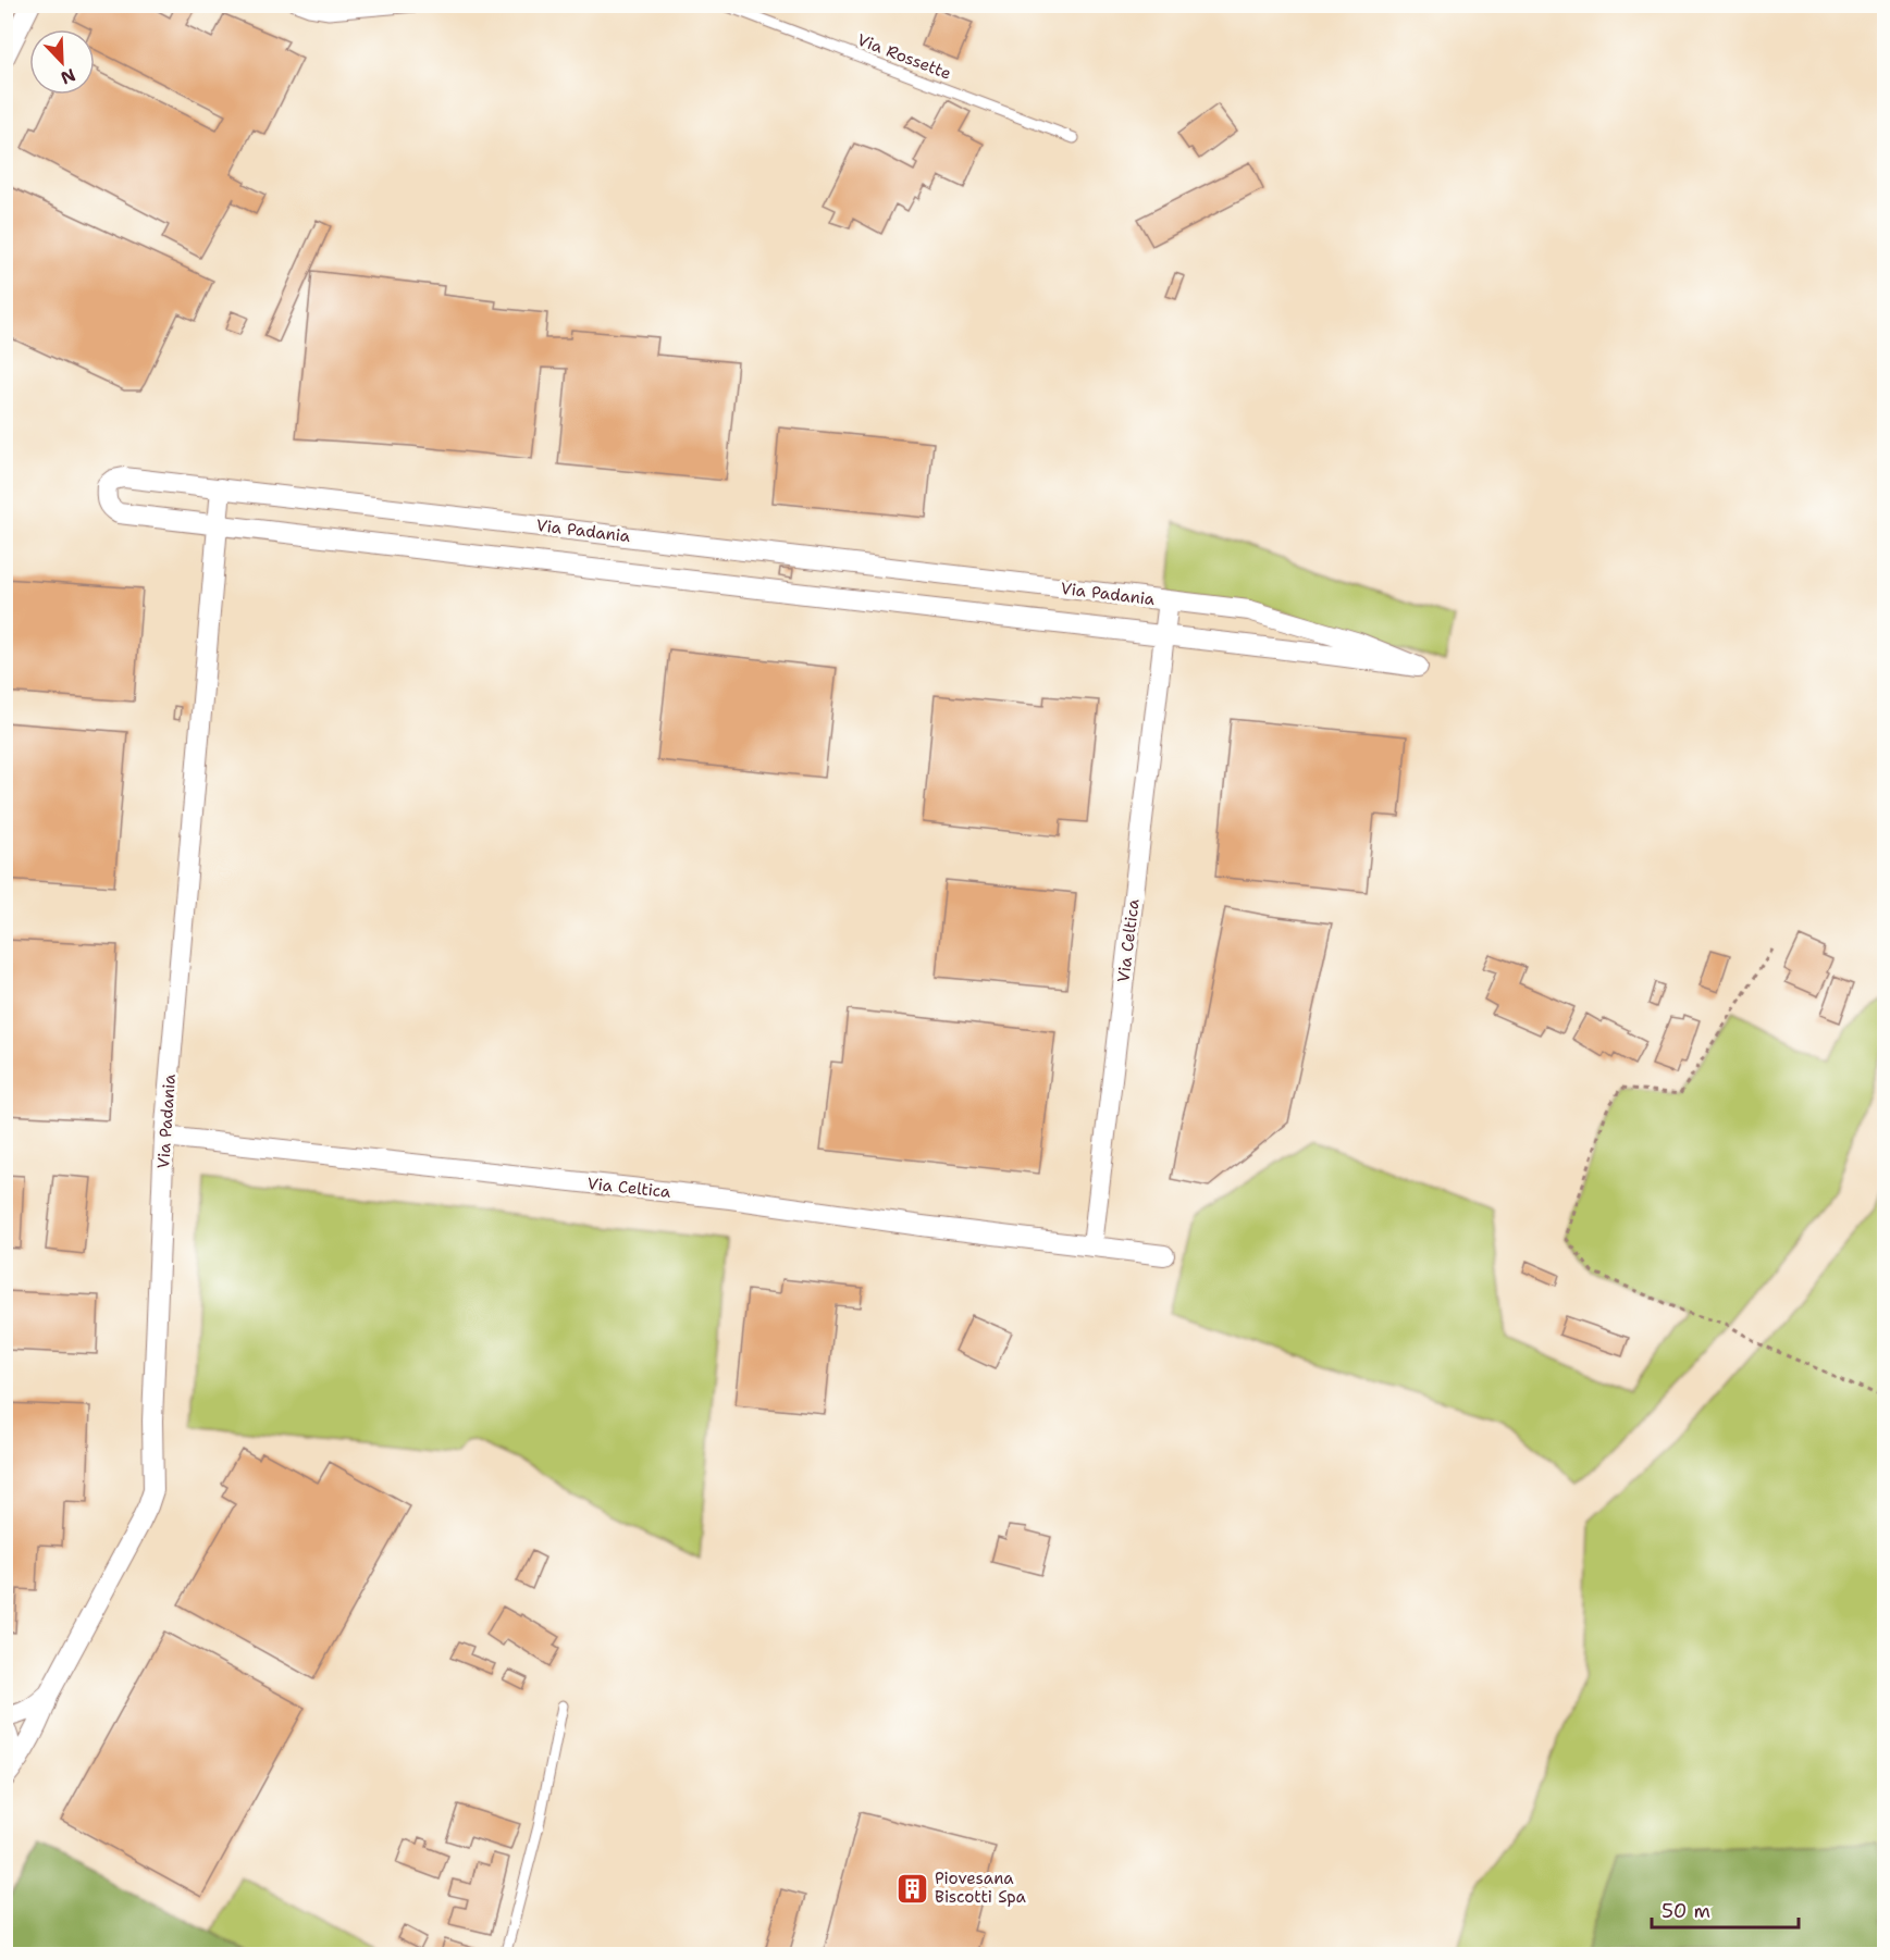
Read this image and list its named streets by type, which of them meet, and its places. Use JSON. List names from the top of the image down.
{
  "streets": {
    "street": ["Via Padania", "Via Celtica"],
    "lane": ["Via Rossette"]
  },
  "crossings": [
    ["Via Padania", "Via Celtica"]
  ],
  "places": {
    "building": ["Piovesana Biscotti Spa"]
  },
  "scale_bar": "50 m",
  "north": "bottom right"
}
